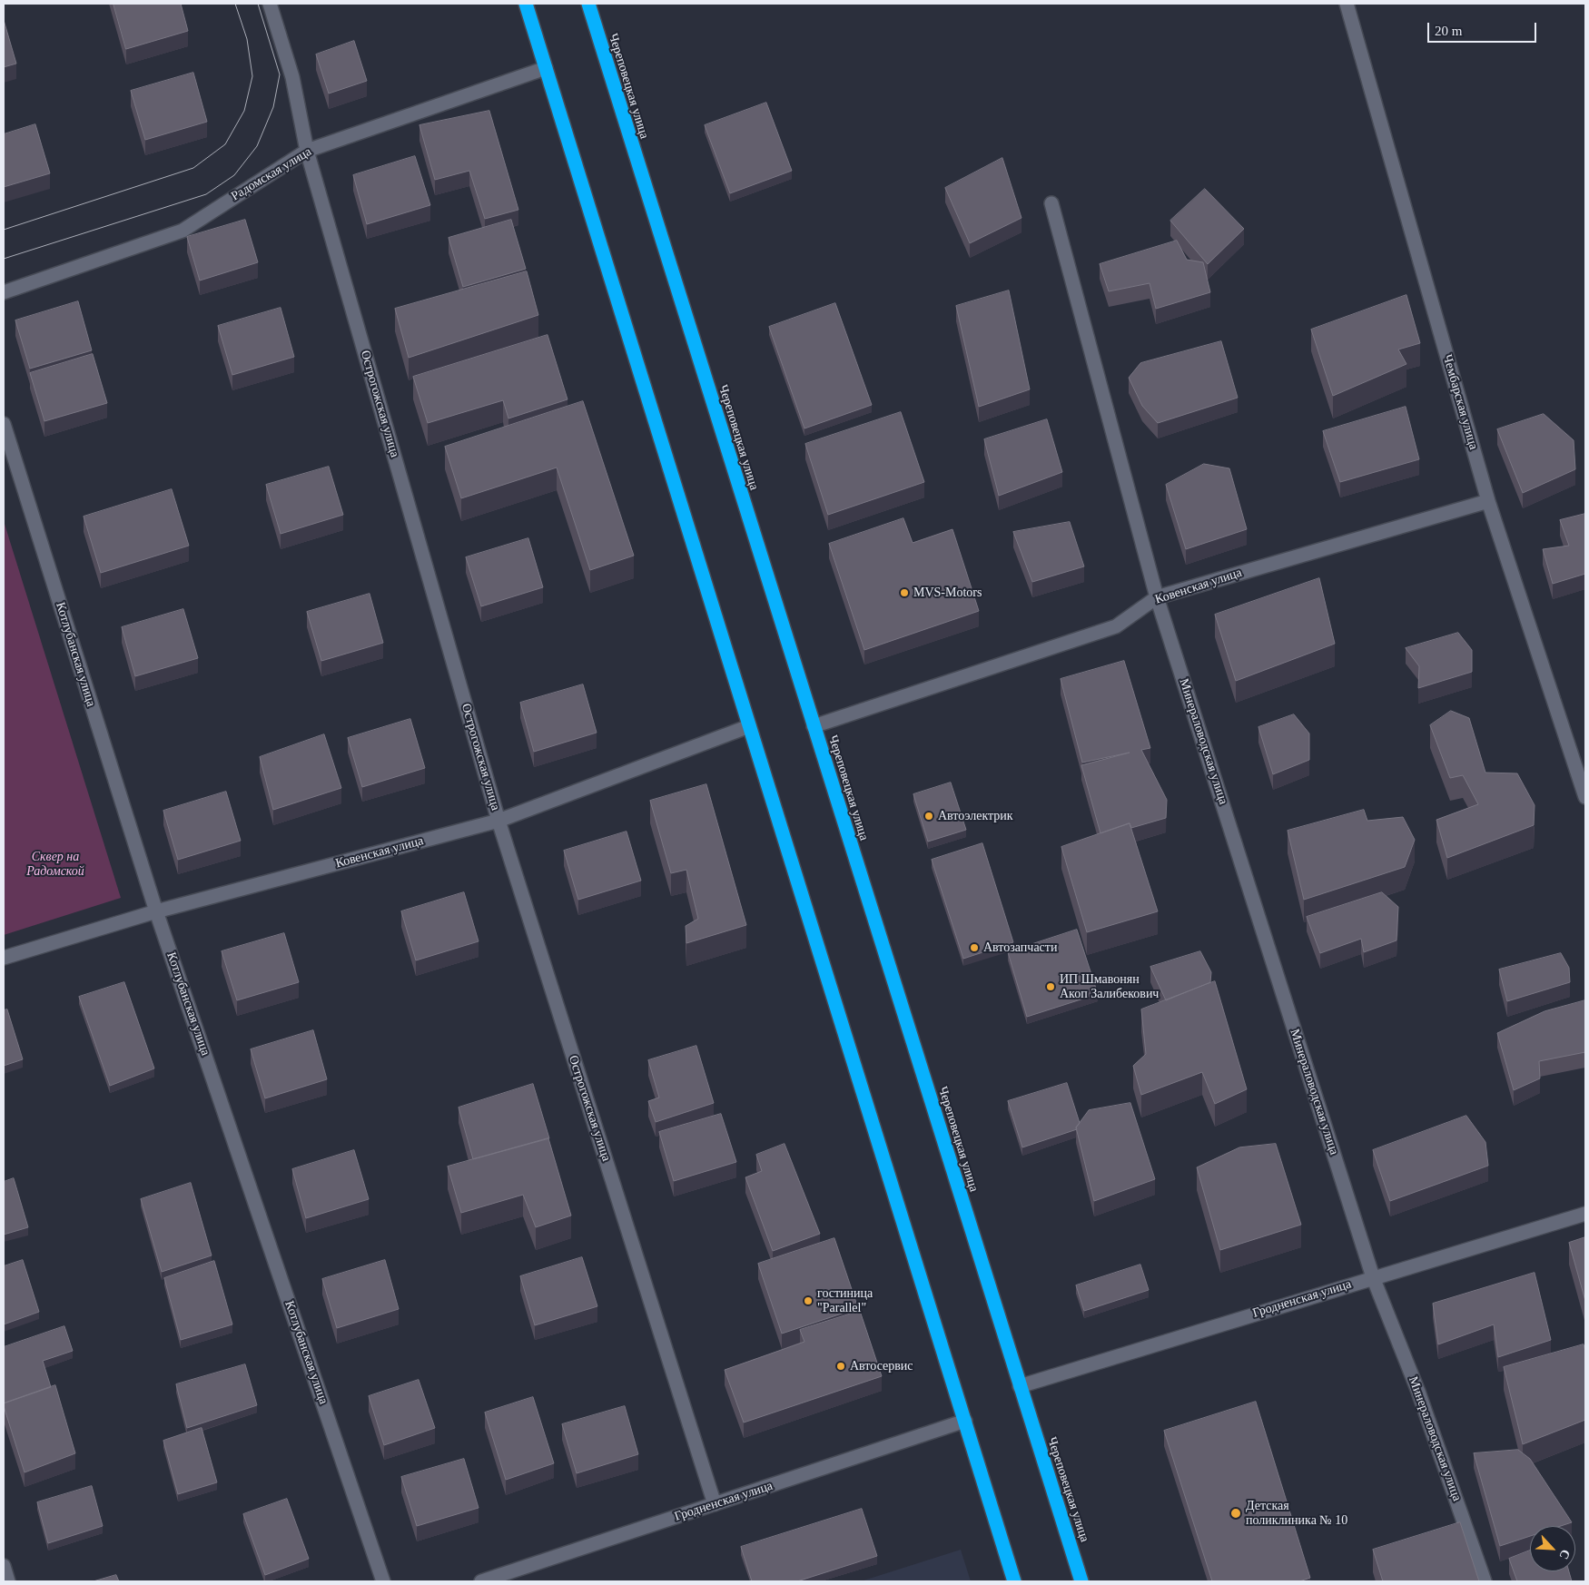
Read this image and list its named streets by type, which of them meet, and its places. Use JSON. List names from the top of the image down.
{
  "streets": {
    "highway": ["Череповецкая улица"],
    "street": [
      "Радомская улица",
      "Чембарская улица",
      "Острогожская улица",
      "Ковенская улица",
      "Котлубанская улица",
      "Минераловодская улица",
      "Гродненская улица"
    ]
  },
  "crossings": [
    ["Череповецкая улица", "Ковенская улица"],
    ["Череповецкая улица", "Гродненская улица"],
    ["Радомская улица", "Острогожская улица"],
    ["Чембарская улица", "Ковенская улица"],
    ["Острогожская улица", "Ковенская улица"],
    ["Острогожская улица", "Гродненская улица"],
    ["Ковенская улица", "Котлубанская улица"],
    ["Ковенская улица", "Минераловодская улица"],
    ["Минераловодская улица", "Гродненская улица"]
  ],
  "parks": ["Сквер на Радомской"],
  "places": [
    "MVS-Motors",
    "Автоэлектрик",
    "Автозапчасти",
    "ИП Шмавонян Акоп Залибекович",
    "гостиница \"Parallel\"",
    "Автосервис",
    "Детская поликлиника № 10"
  ],
  "scale_bar": "20 m",
  "north": "bottom right"
}
